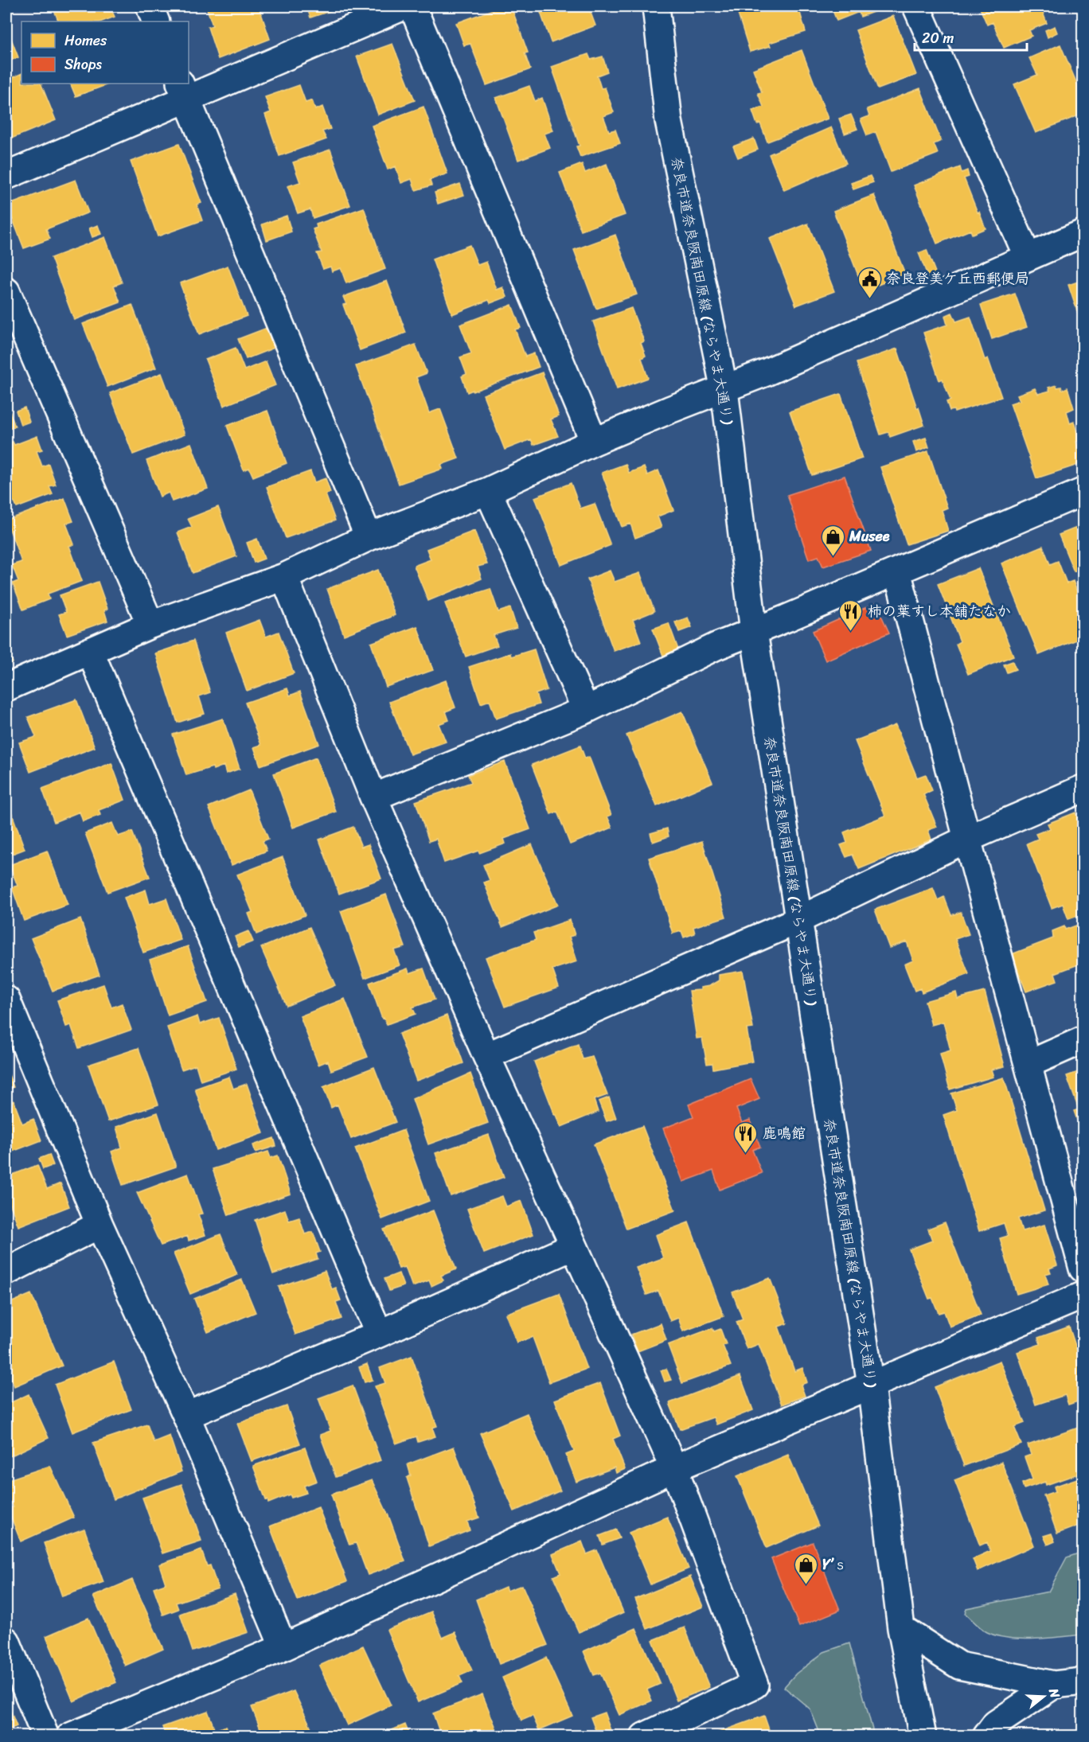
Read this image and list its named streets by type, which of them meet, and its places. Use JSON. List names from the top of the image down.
{
  "streets": {
    "street": ["奈良市道奈良阪南田原線 (ならやま大通り)"]
  },
  "places": {
    "public building": ["奈良登美ケ丘西郵便局"],
    "shop": ["Musee", "Y’ｓ"],
    "restaurant": ["柿の葉すし本舗たなか", "鹿鳴館"]
  },
  "legend": ["Homes", "Shops"],
  "scale_bar": "20 m",
  "north": "right"
}
